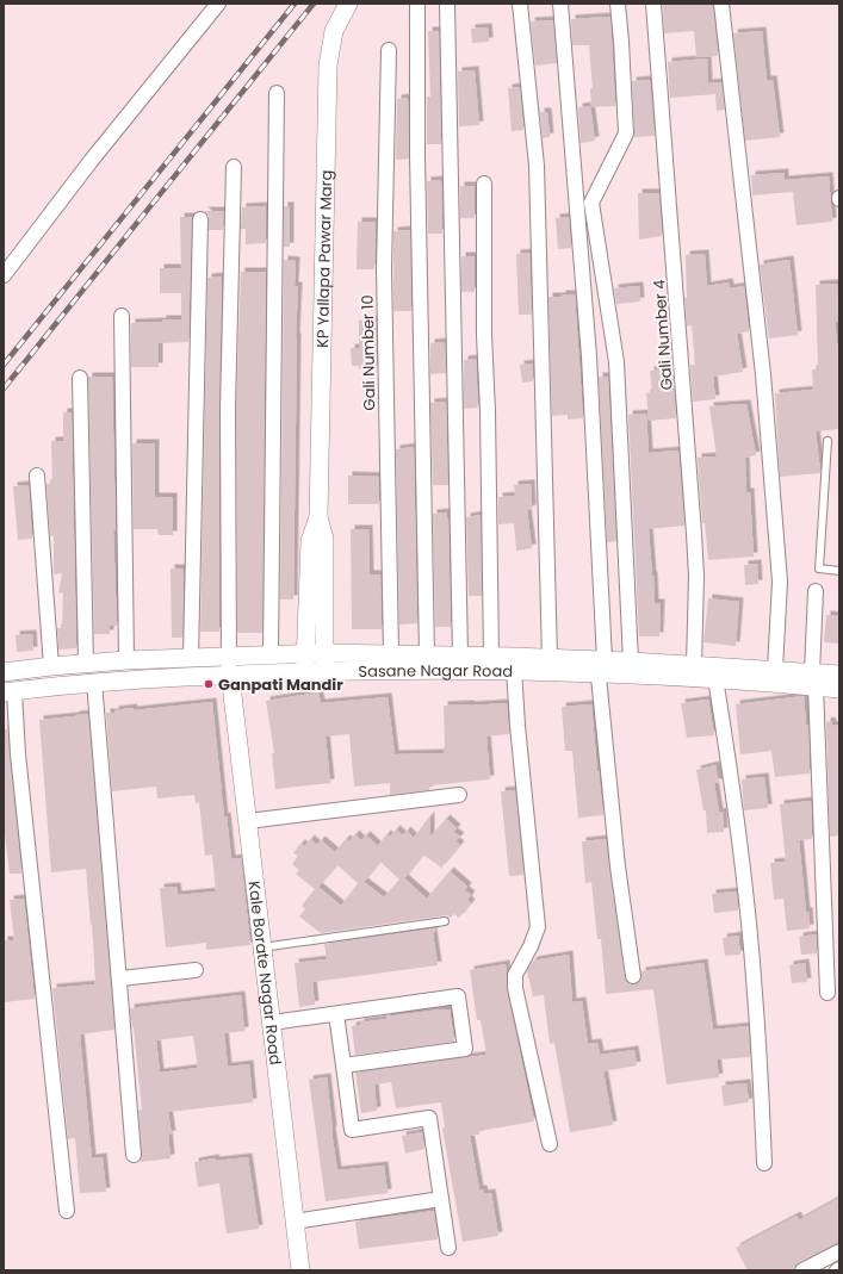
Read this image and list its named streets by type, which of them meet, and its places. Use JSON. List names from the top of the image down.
{
  "streets": {
    "street": [
      "KP Yallapa Pawar Marg",
      "Gali Number 4",
      "Gali Number 10",
      "Sasane Nagar Road",
      "Kale Borate Nagar Road"
    ]
  },
  "crossings": [
    ["KP Yallapa Pawar Marg", "Sasane Nagar Road"],
    ["Gali Number 4", "Sasane Nagar Road"],
    ["Gali Number 10", "Sasane Nagar Road"],
    ["Sasane Nagar Road", "Kale Borate Nagar Road"]
  ],
  "places": ["Ganpati Mandir"]
}
